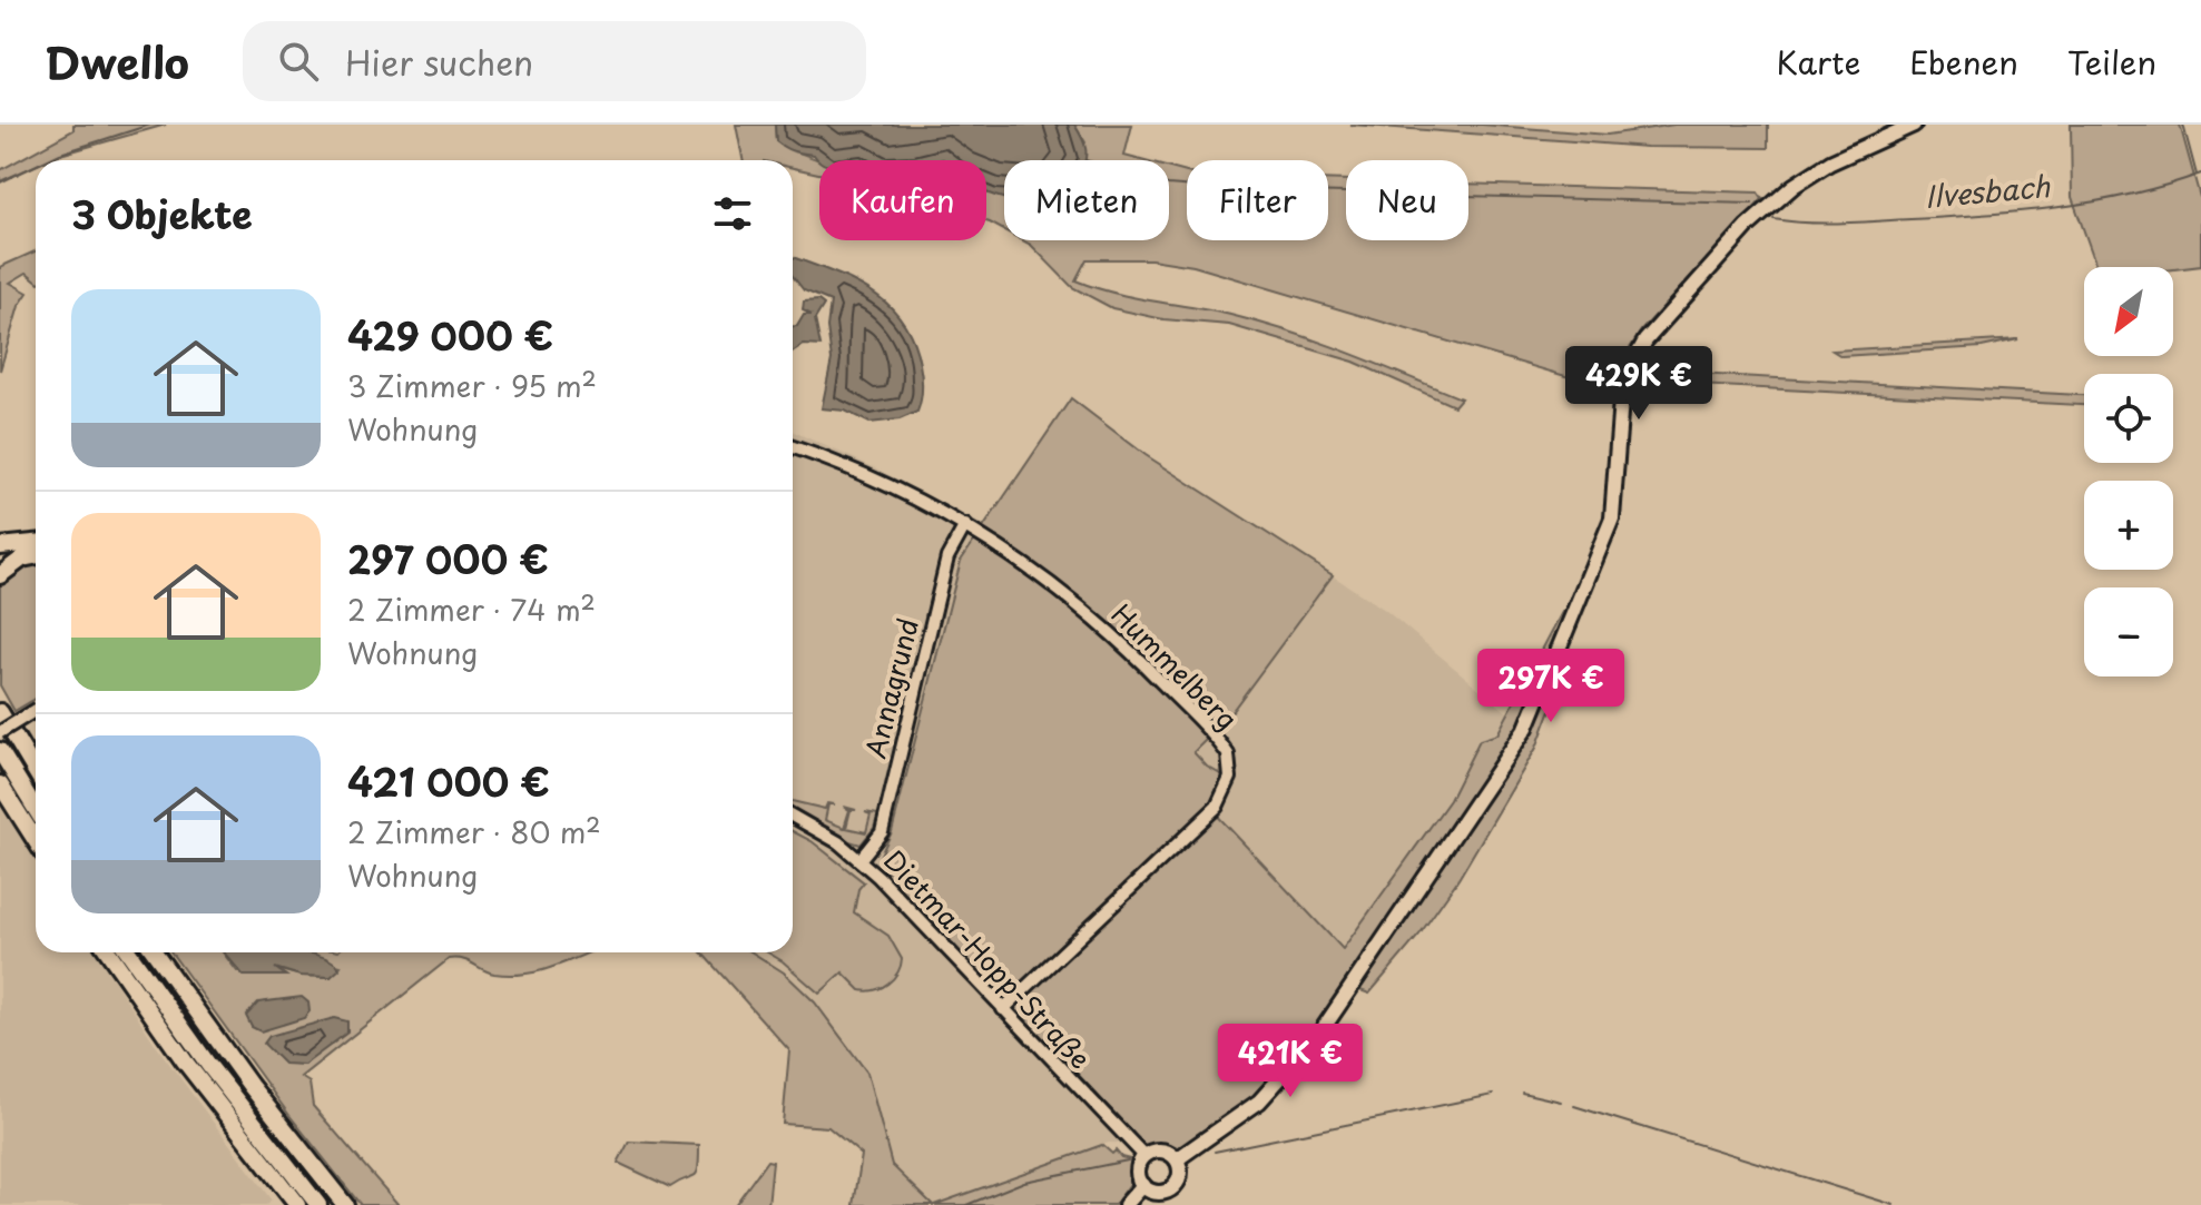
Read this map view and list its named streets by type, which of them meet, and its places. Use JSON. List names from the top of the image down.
{
  "streets": {
    "street": ["Hummelberg", "Annagrund", "Dietmar-Hopp-Straße"]
  },
  "crossings": [
    ["Hummelberg", "Annagrund"],
    ["Hummelberg", "Dietmar-Hopp-Straße"],
    ["Annagrund", "Dietmar-Hopp-Straße"]
  ],
  "water": ["Ilvesbach"],
  "north": "bottom left",
  "page": {
    "header": "Dwello",
    "search": "Hier suchen",
    "nav": ["Karte", "Ebenen", "Teilen"],
    "chip": [
      "Kaufen",
      "Mieten",
      "Filter",
      "Neu"
    ],
    "heading": "3 Objekte",
    "map_buttons": ["+", "−"],
    "list": [
      {
        "name": "429 000 €",
        "note": "3 Zimmer · 95 m² · Wohnung"
      },
      {
        "name": "297 000 €",
        "note": "2 Zimmer · 74 m² · Wohnung"
      },
      {
        "name": "421 000 €",
        "note": "2 Zimmer · 80 m² · Wohnung"
      }
    ],
    "price": ["429K €", "297K €", "421K €"]
  }
}
